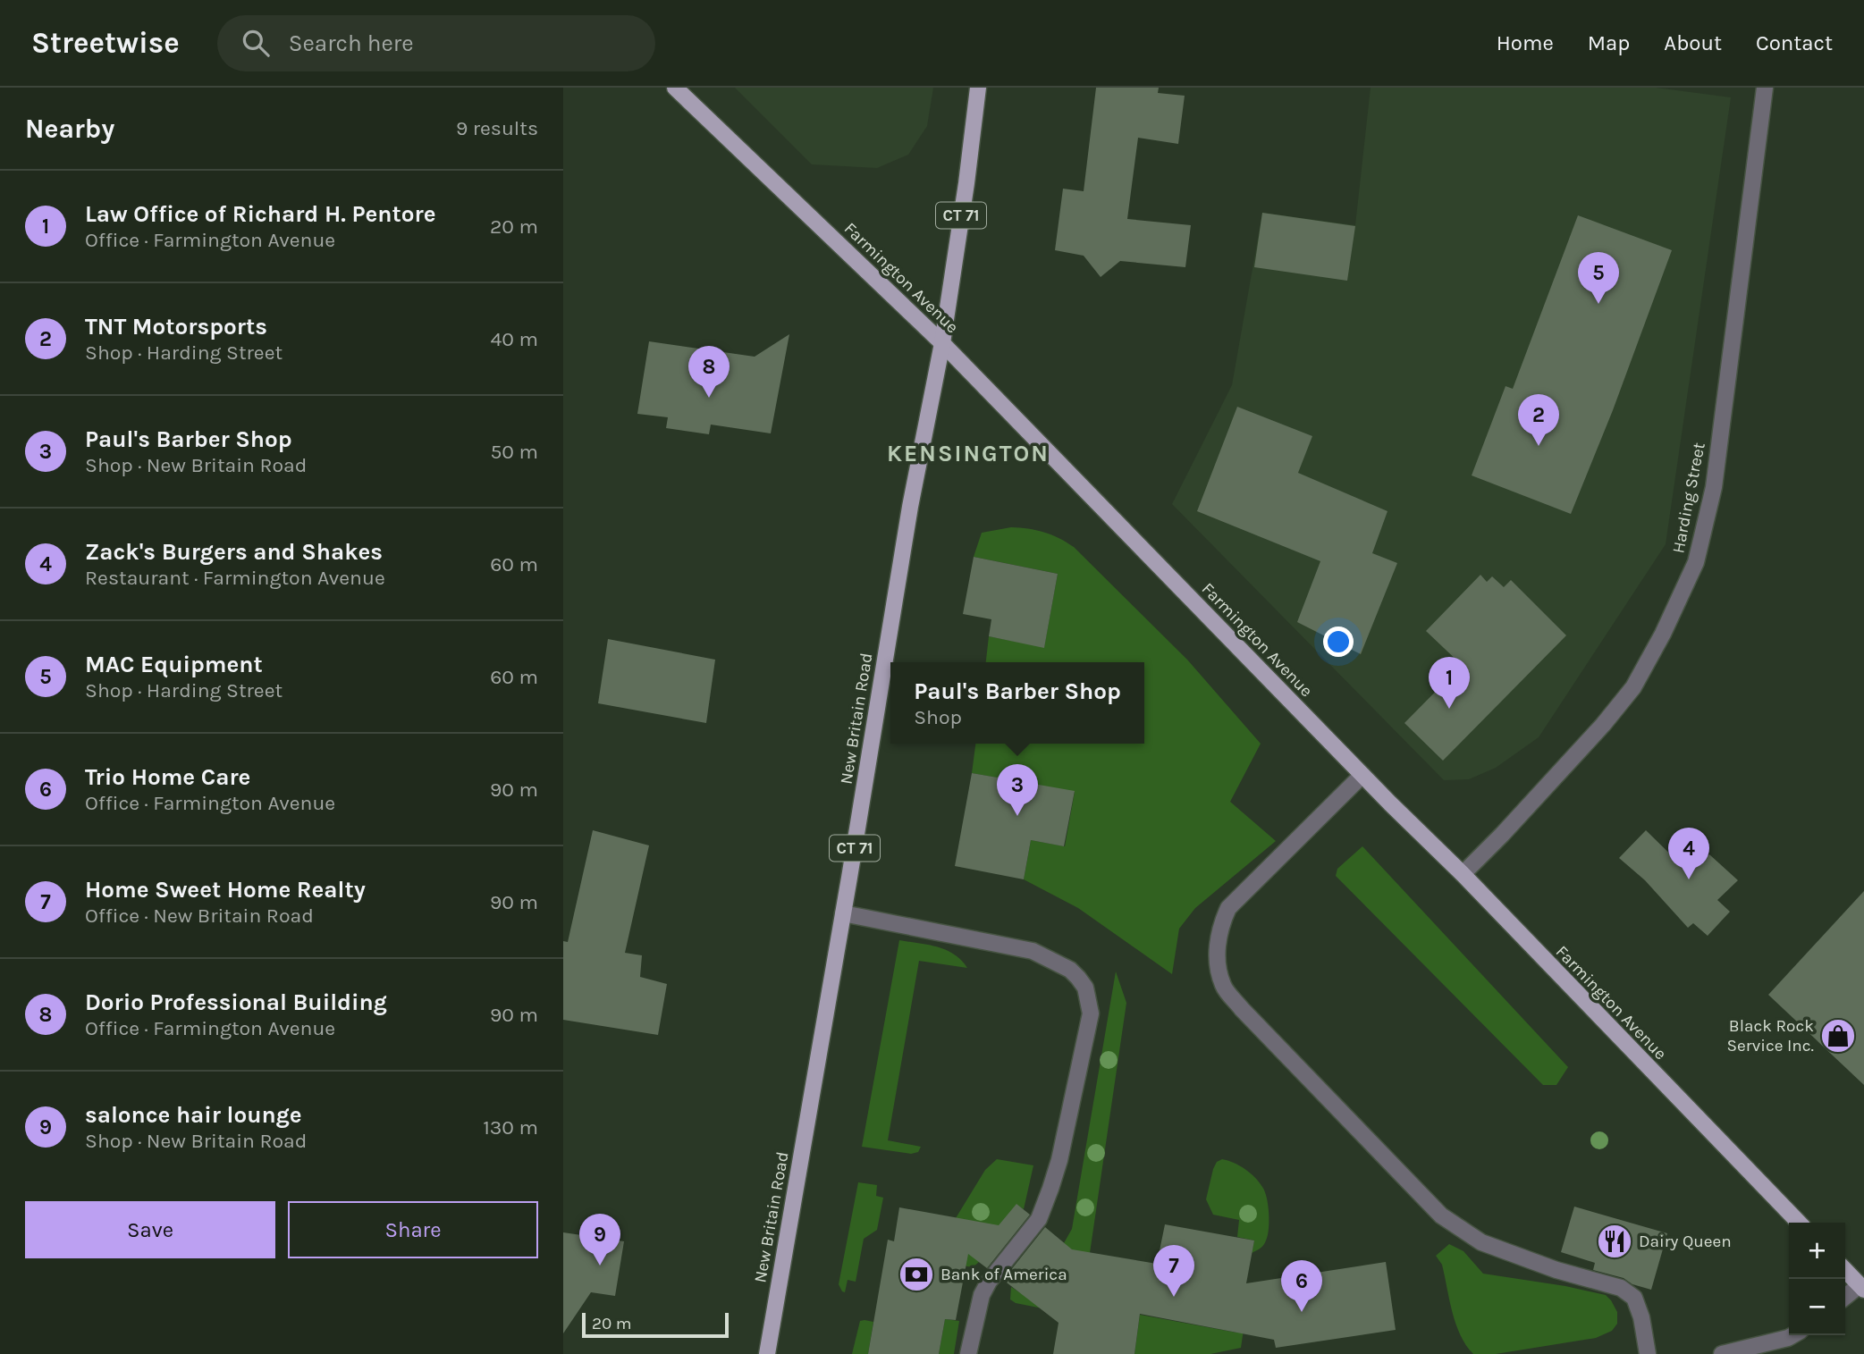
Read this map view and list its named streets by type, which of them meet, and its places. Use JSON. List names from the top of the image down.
{
  "streets": {
    "main road": ["CT 71", "Farmington Avenue", "New Britain Road"],
    "street": ["Harding Street"]
  },
  "crossings": [
    ["Farmington Avenue", "Harding Street"],
    ["Farmington Avenue", "New Britain Road"]
  ],
  "districts": ["KENSINGTON"],
  "places": {
    "shop": ["Black Rock Service Inc."],
    "restaurant": ["Dairy Queen"],
    "bank": ["Bank of America"]
  },
  "scale_bar": "20 m",
  "page": {
    "header": "Streetwise",
    "search": "Search here",
    "nav": [
      "Home",
      "Map",
      "About",
      "Contact"
    ],
    "heading": ["Nearby", "9 results"],
    "list": [
      {
        "mark": "1",
        "name": "Law Office of Richard H. Pentore",
        "note": "Office · Farmington Avenue",
        "value": "20 m"
      },
      {
        "mark": "2",
        "name": "TNT Motorsports",
        "note": "Shop · Harding Street",
        "value": "40 m"
      },
      {
        "mark": "3",
        "name": "Paul's Barber Shop",
        "note": "Shop · New Britain Road",
        "value": "50 m"
      },
      {
        "mark": "4",
        "name": "Zack's Burgers and Shakes",
        "note": "Restaurant · Farmington Avenue",
        "value": "60 m"
      },
      {
        "mark": "5",
        "name": "MAC Equipment",
        "note": "Shop · Harding Street",
        "value": "60 m"
      },
      {
        "mark": "6",
        "name": "Trio Home Care",
        "note": "Office · Farmington Avenue",
        "value": "90 m"
      },
      {
        "mark": "7",
        "name": "Home Sweet Home Realty",
        "note": "Office · New Britain Road",
        "value": "90 m"
      },
      {
        "mark": "8",
        "name": "Dorio Professional Building",
        "note": "Office · Farmington Avenue",
        "value": "90 m"
      },
      {
        "mark": "9",
        "name": "salonce hair lounge",
        "note": "Shop · New Britain Road",
        "value": "130 m"
      }
    ],
    "pins": [
      "5",
      "8",
      "2",
      "1",
      "3",
      "4",
      "9",
      "7",
      "6"
    ],
    "popup": ["Paul's Barber Shop", "Shop"],
    "buttons": ["Save", "Share"],
    "map_buttons": ["+", "−"],
    "scale": "20 m"
  }
}
